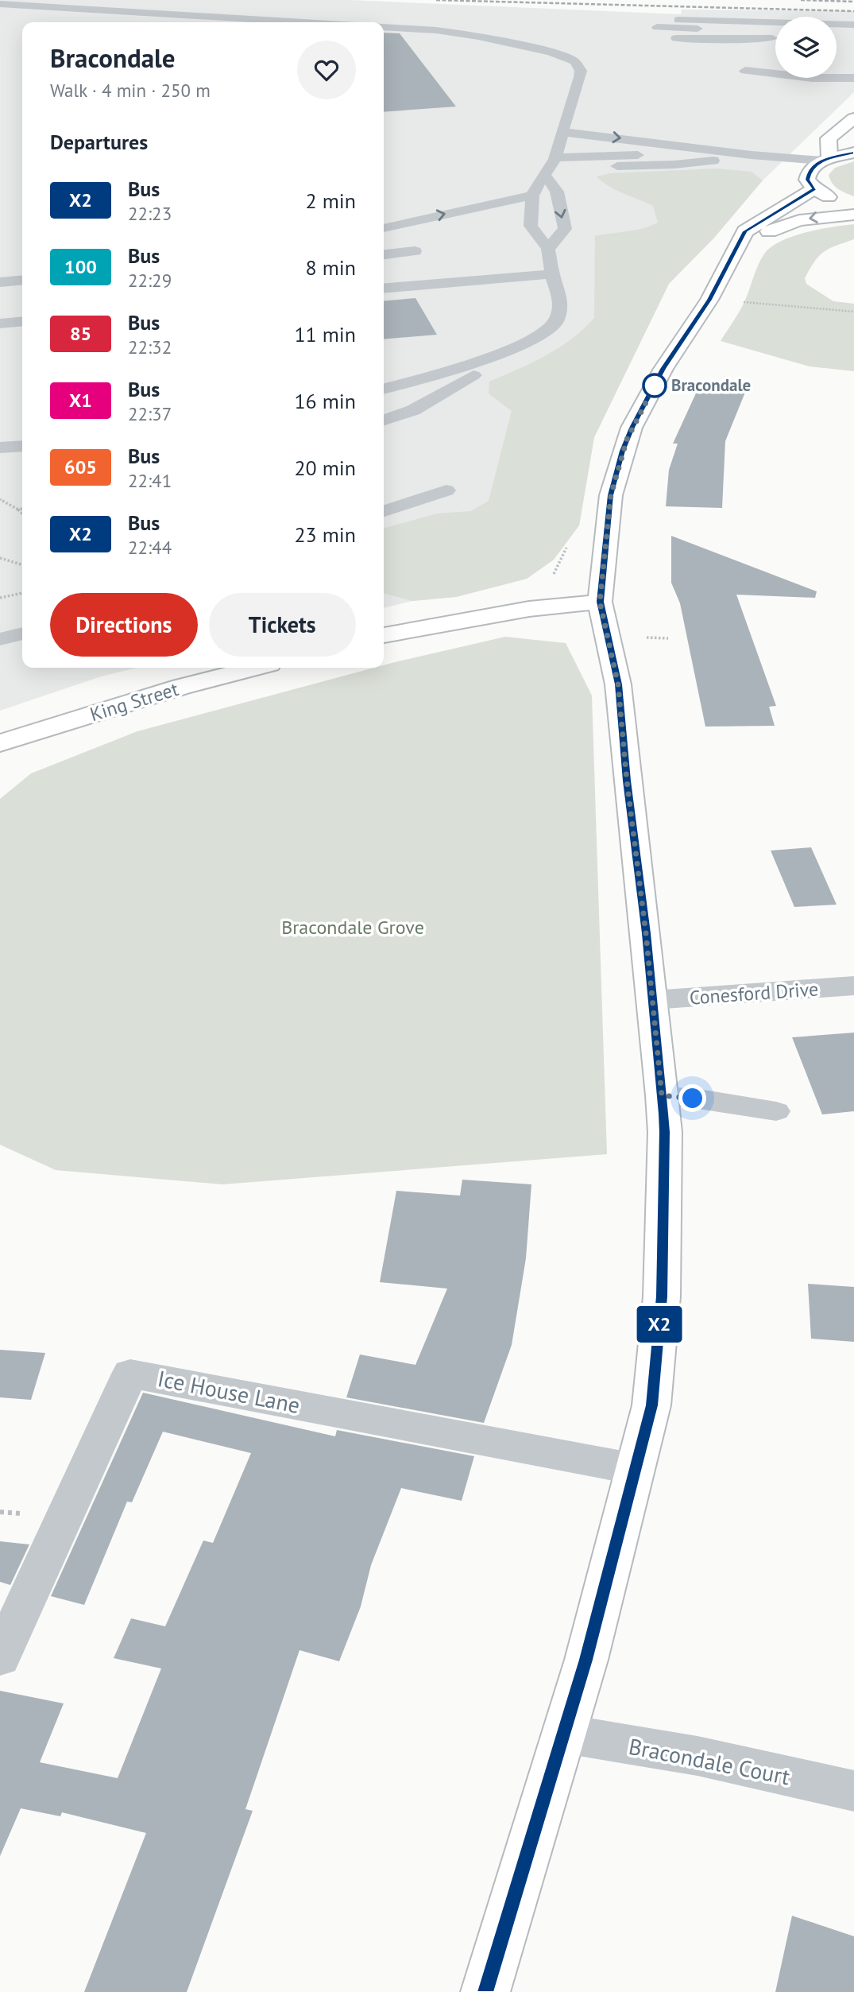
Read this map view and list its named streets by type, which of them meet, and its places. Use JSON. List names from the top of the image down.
{
  "streets": {
    "main road": ["King Street"],
    "street": ["Conesford Drive", "Ice House Lane", "Bracondale Court"]
  },
  "parks": ["Bracondale Grove"],
  "places": ["Bracondale"],
  "lines": ["bus line X2"],
  "page": {
    "on_map": "X2",
    "heading": [
      ["Bracondale", "Walk · 4 min · 250 m"],
      "Departures"
    ],
    "list": [
      {
        "mark": "X2",
        "name": "Bus",
        "note": "22:23",
        "value": "2 min"
      },
      {
        "mark": "100",
        "name": "Bus",
        "note": "22:29",
        "value": "8 min"
      },
      {
        "mark": "85",
        "name": "Bus",
        "note": "22:32",
        "value": "11 min"
      },
      {
        "mark": "X1",
        "name": "Bus",
        "note": "22:37",
        "value": "16 min"
      },
      {
        "mark": "605",
        "name": "Bus",
        "note": "22:41",
        "value": "20 min"
      },
      {
        "mark": "X2",
        "name": "Bus",
        "note": "22:44",
        "value": "23 min"
      }
    ],
    "buttons": ["Directions", "Tickets"]
  }
}
